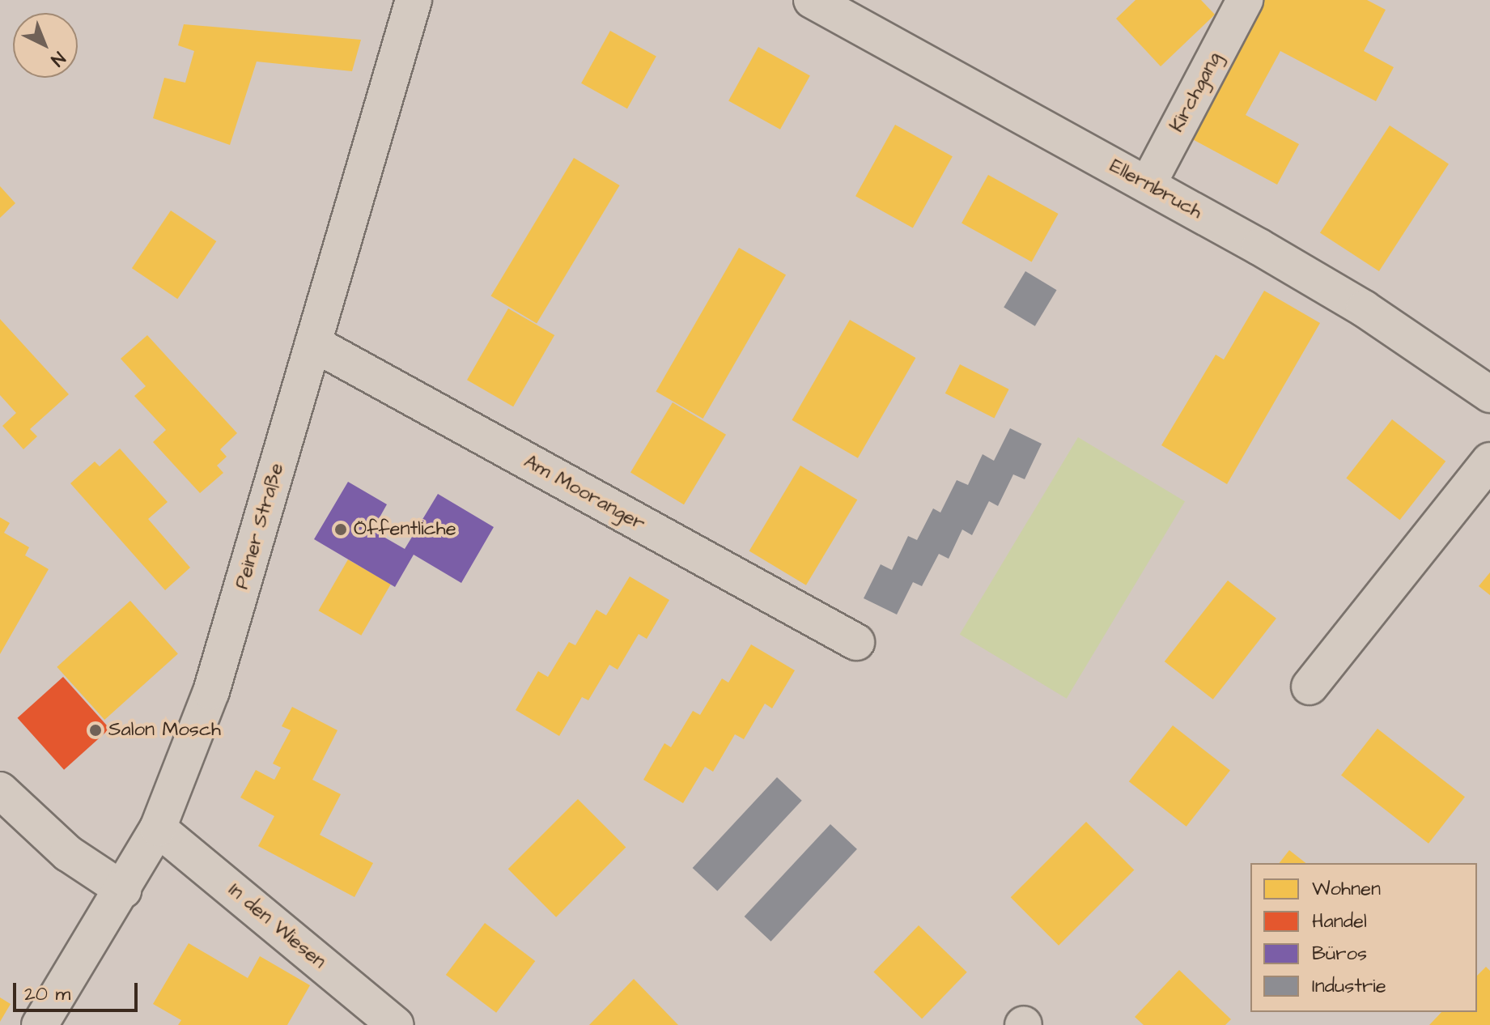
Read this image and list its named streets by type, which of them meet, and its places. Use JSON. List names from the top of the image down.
{
  "streets": {
    "street": [
      "Kirchgang",
      "Ellernbruch",
      "Am Mooranger",
      "Peiner Straße",
      "In den Wiesen"
    ]
  },
  "crossings": [
    ["Kirchgang", "Ellernbruch"],
    ["Am Mooranger", "Peiner Straße"],
    ["Peiner Straße", "In den Wiesen"]
  ],
  "places": ["Öffentliche", "Salon Mosch"],
  "legend": [
    "Wohnen",
    "Handel",
    "Büros",
    "Industrie"
  ],
  "scale_bar": "20 m",
  "north": "bottom right"
}
